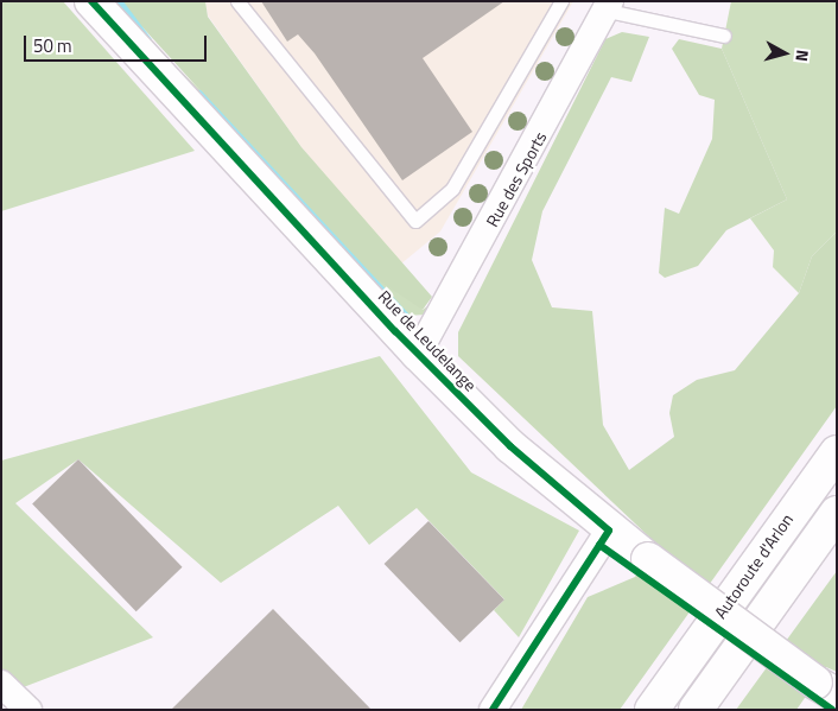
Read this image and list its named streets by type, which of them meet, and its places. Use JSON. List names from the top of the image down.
{
  "streets": {
    "main road": ["Rue de Leudelange", "Autoroute d'Arlon"],
    "street": ["Rue des Sports"]
  },
  "crossings": [
    ["Rue des Sports", "Rue de Leudelange"]
  ],
  "scale_bar": "50 m",
  "north": "right"
}
